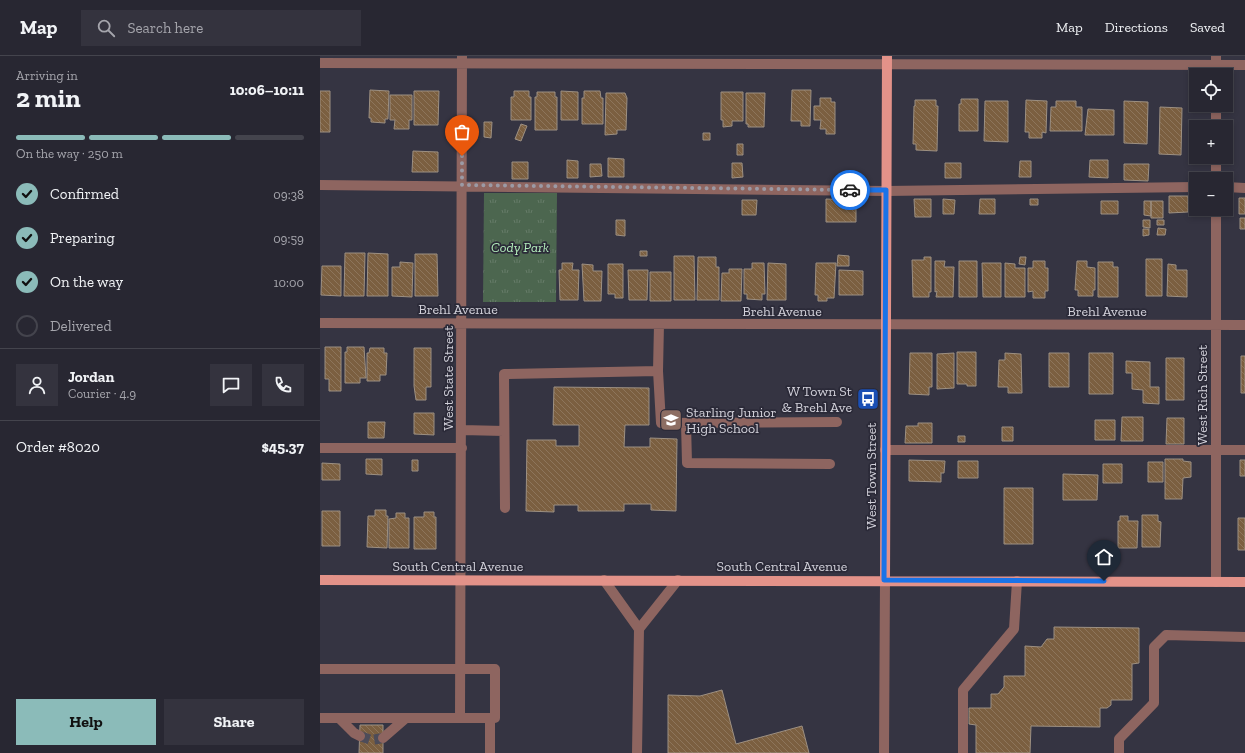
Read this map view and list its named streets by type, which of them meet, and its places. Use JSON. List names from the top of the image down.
{
  "streets": {
    "main road": ["West Town Street", "South Central Avenue"],
    "street": ["Brehl Avenue", "West State Street", "West Rich Street"]
  },
  "crossings": [
    ["Brehl Avenue", "West State Street"],
    ["Brehl Avenue", "West Rich Street"],
    ["Brehl Avenue", "West Town Street"],
    ["West State Street", "South Central Avenue"],
    ["West Rich Street", "South Central Avenue"],
    ["West Town Street", "South Central Avenue"]
  ],
  "parks": ["Cody Park"],
  "places": {
    "bus stop": ["W Town St & Brehl Ave"],
    "school or university": ["Starling Junior High School"]
  },
  "page": {
    "header": "Map",
    "search": "Search here",
    "nav": ["Map", "Directions", "Saved"],
    "heading": ["2 min", "Arriving in", "10:06–10:11"],
    "panel": [
      "Jordan",
      "Courier · 4.9",
      "Order #8020",
      "$45.37"
    ],
    "map_buttons": ["+", "−"],
    "bar": "On the way · 250 m",
    "list": [
      ["Confirmed", "09:38"],
      ["Preparing", "09:59"],
      ["On the way", "10:00"],
      "Delivered"
    ],
    "buttons": ["Help", "Share"]
  }
}
